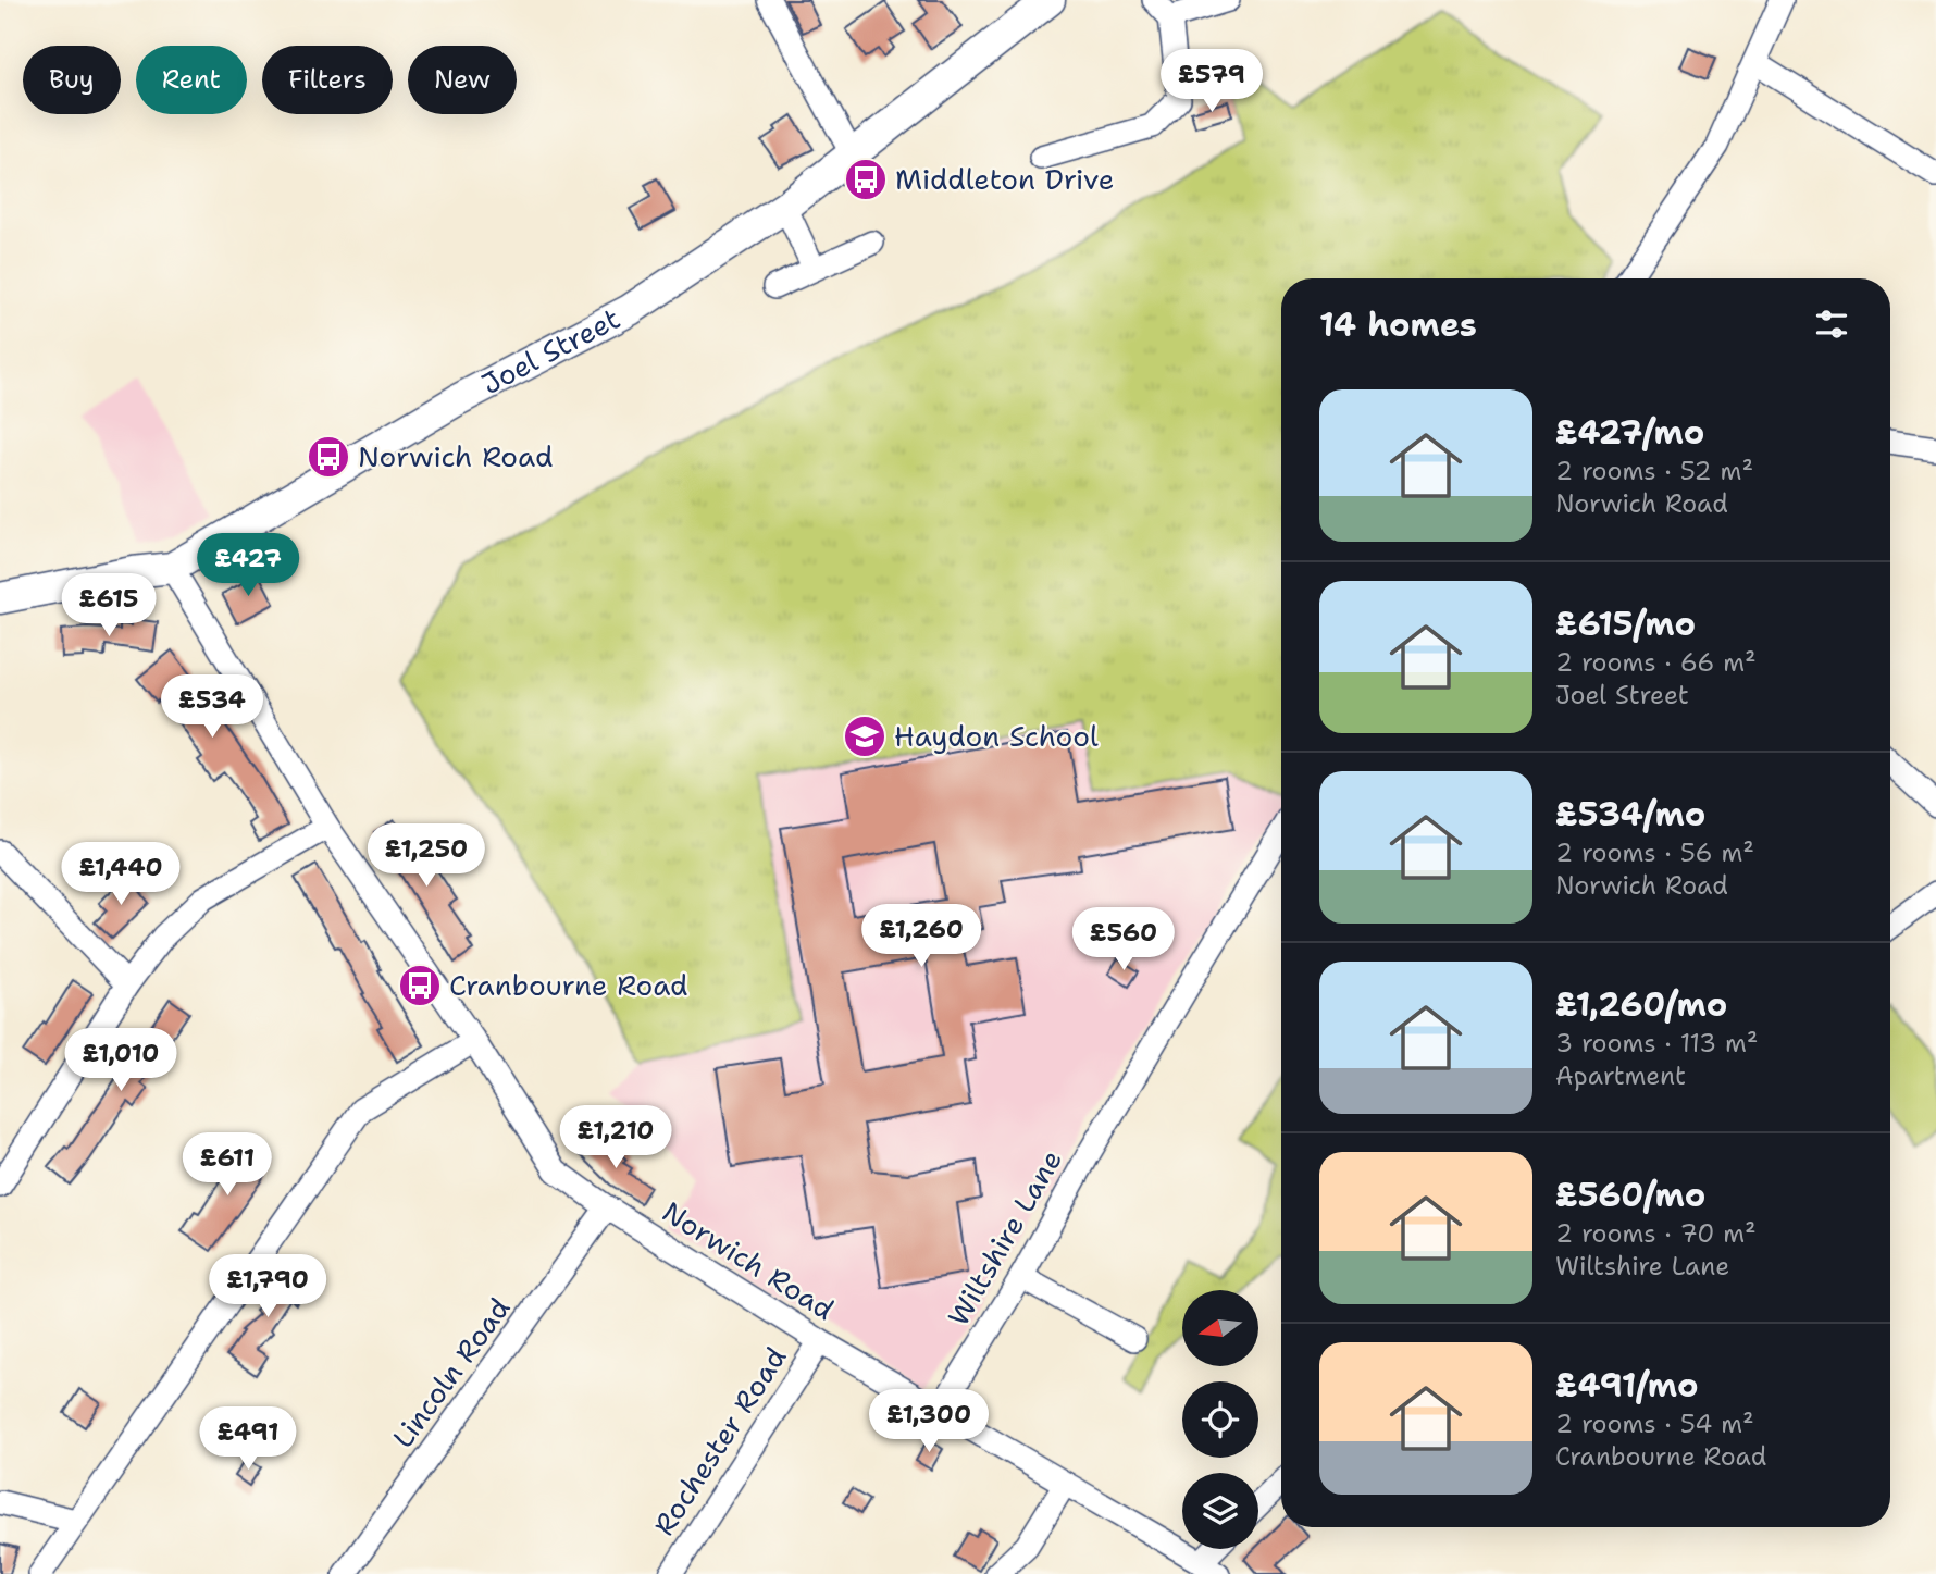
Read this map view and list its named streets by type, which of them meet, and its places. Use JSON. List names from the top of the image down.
{
  "streets": {
    "main road": ["Joel Street"],
    "street": [
      "Wiltshire Lane",
      "Norwich Road",
      "Lincoln Road",
      "Rochester Road"
    ]
  },
  "crossings": [
    ["Joel Street", "Norwich Road"],
    ["Wiltshire Lane", "Norwich Road"],
    ["Norwich Road", "Lincoln Road"],
    ["Norwich Road", "Rochester Road"]
  ],
  "places": {
    "bus stop": ["Middleton Drive", "Norwich Road", "Cranbourne Road"],
    "school or university": ["Haydon School"]
  },
  "north": "left",
  "page": {
    "chip": [
      "Buy",
      "Rent",
      "Filters",
      "New"
    ],
    "price": [
      "£579",
      "£427",
      "£615",
      "£534",
      "£1,250",
      "£1,440",
      "£1,260",
      "£560",
      "£1,010",
      "£1,210",
      "£611",
      "£1,790",
      "£1,300",
      "£491"
    ],
    "heading": "14 homes",
    "list": [
      {
        "name": "£427/mo",
        "note": "2 rooms · 52 m² · Norwich Road"
      },
      {
        "name": "£615/mo",
        "note": "2 rooms · 66 m² · Joel Street"
      },
      {
        "name": "£534/mo",
        "note": "2 rooms · 56 m² · Norwich Road"
      },
      {
        "name": "£1,260/mo",
        "note": "3 rooms · 113 m² · Apartment"
      },
      {
        "name": "£560/mo",
        "note": "2 rooms · 70 m² · Wiltshire Lane"
      },
      {
        "name": "£491/mo",
        "note": "2 rooms · 54 m² · Cranbourne Road"
      }
    ]
  }
}
